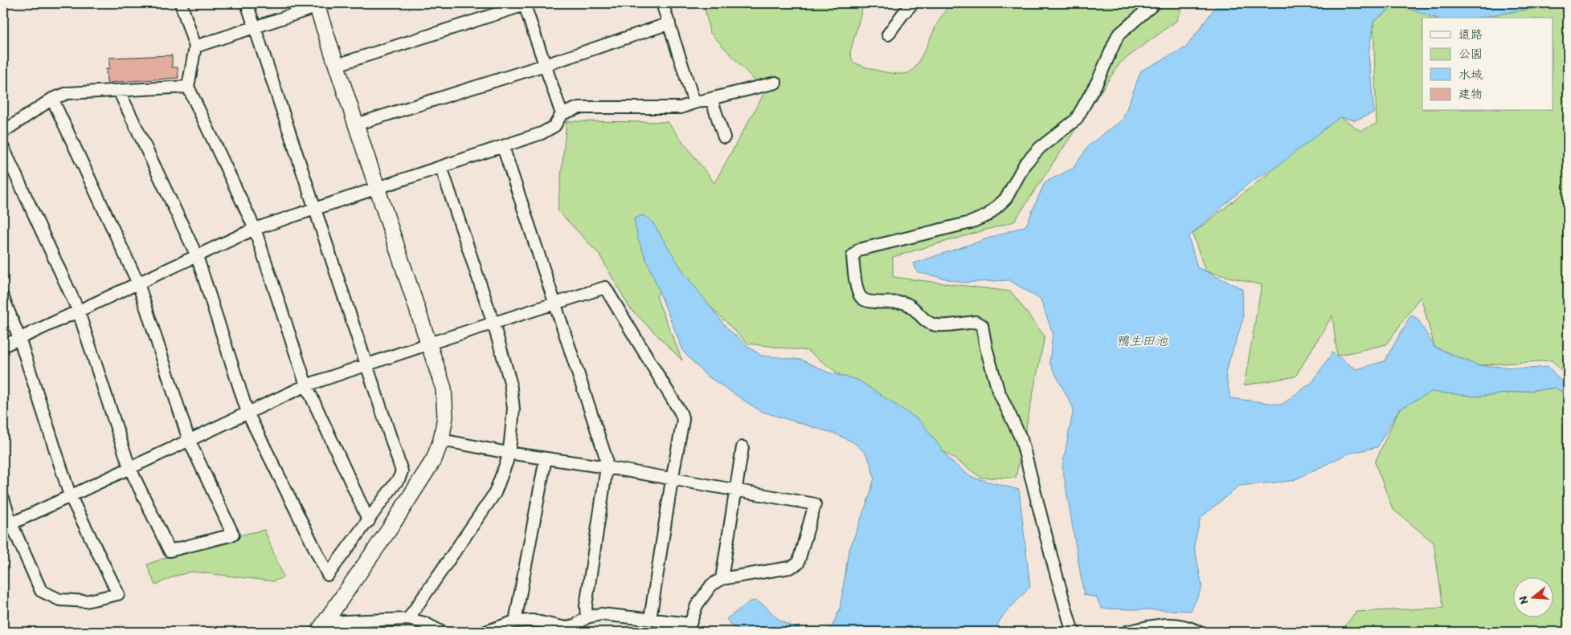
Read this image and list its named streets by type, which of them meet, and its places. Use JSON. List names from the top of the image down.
{
  "water": ["鴨生田池"],
  "legend": [
    "道路",
    "公園",
    "水域",
    "建物"
  ],
  "north": "left"
}
